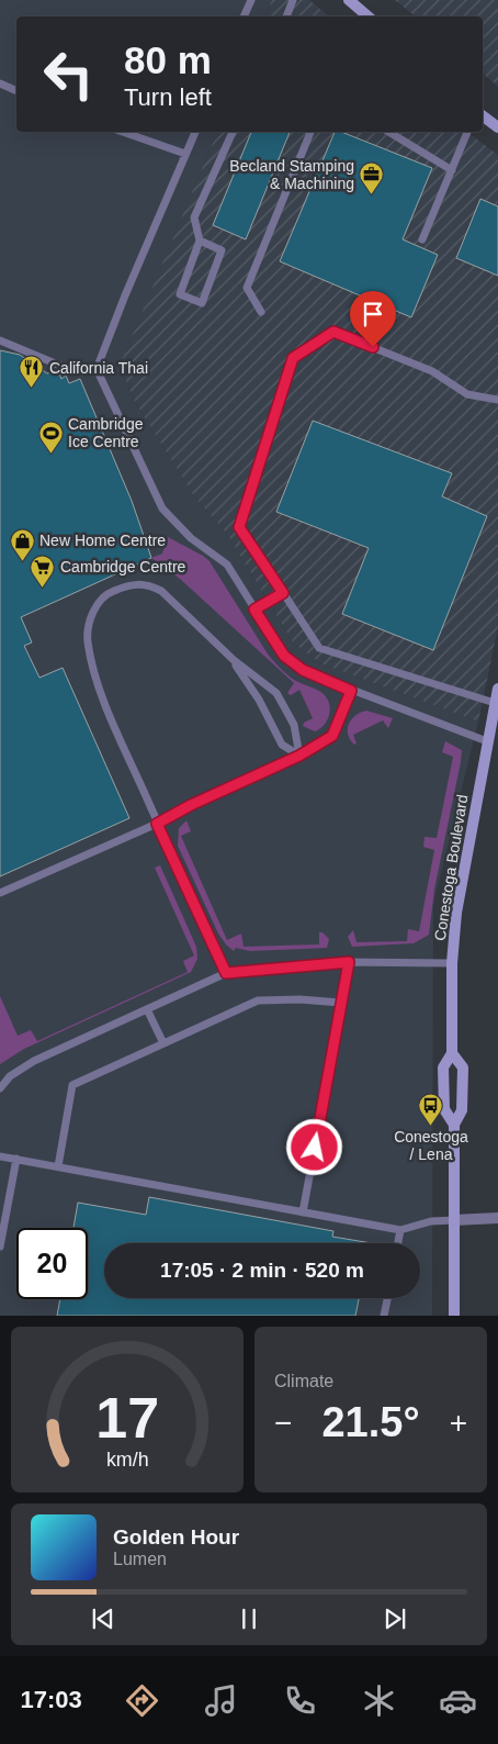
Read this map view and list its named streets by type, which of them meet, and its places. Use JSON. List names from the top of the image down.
{
  "streets": {
    "street": ["Conestoga Boulevard"]
  },
  "places": {
    "office": ["Becland Stamping & Machining"],
    "restaurant": ["California Thai"],
    "sports": ["Cambridge Ice Centre"],
    "shop": ["New Home Centre"],
    "supermarket": ["Cambridge Centre"],
    "bus stop": ["Conestoga / Lena"]
  },
  "page": {
    "turn": ["80 m", "Turn left"],
    "limit": "20",
    "trip": "17:05 · 2 min · 520 m",
    "tile": "Climate",
    "heat": ["−", "21.5°", "+"],
    "song": ["Golden Hour", "Lumen"],
    "tabs": "17:03",
    "gauge": ["17", "km/h"]
  }
}
